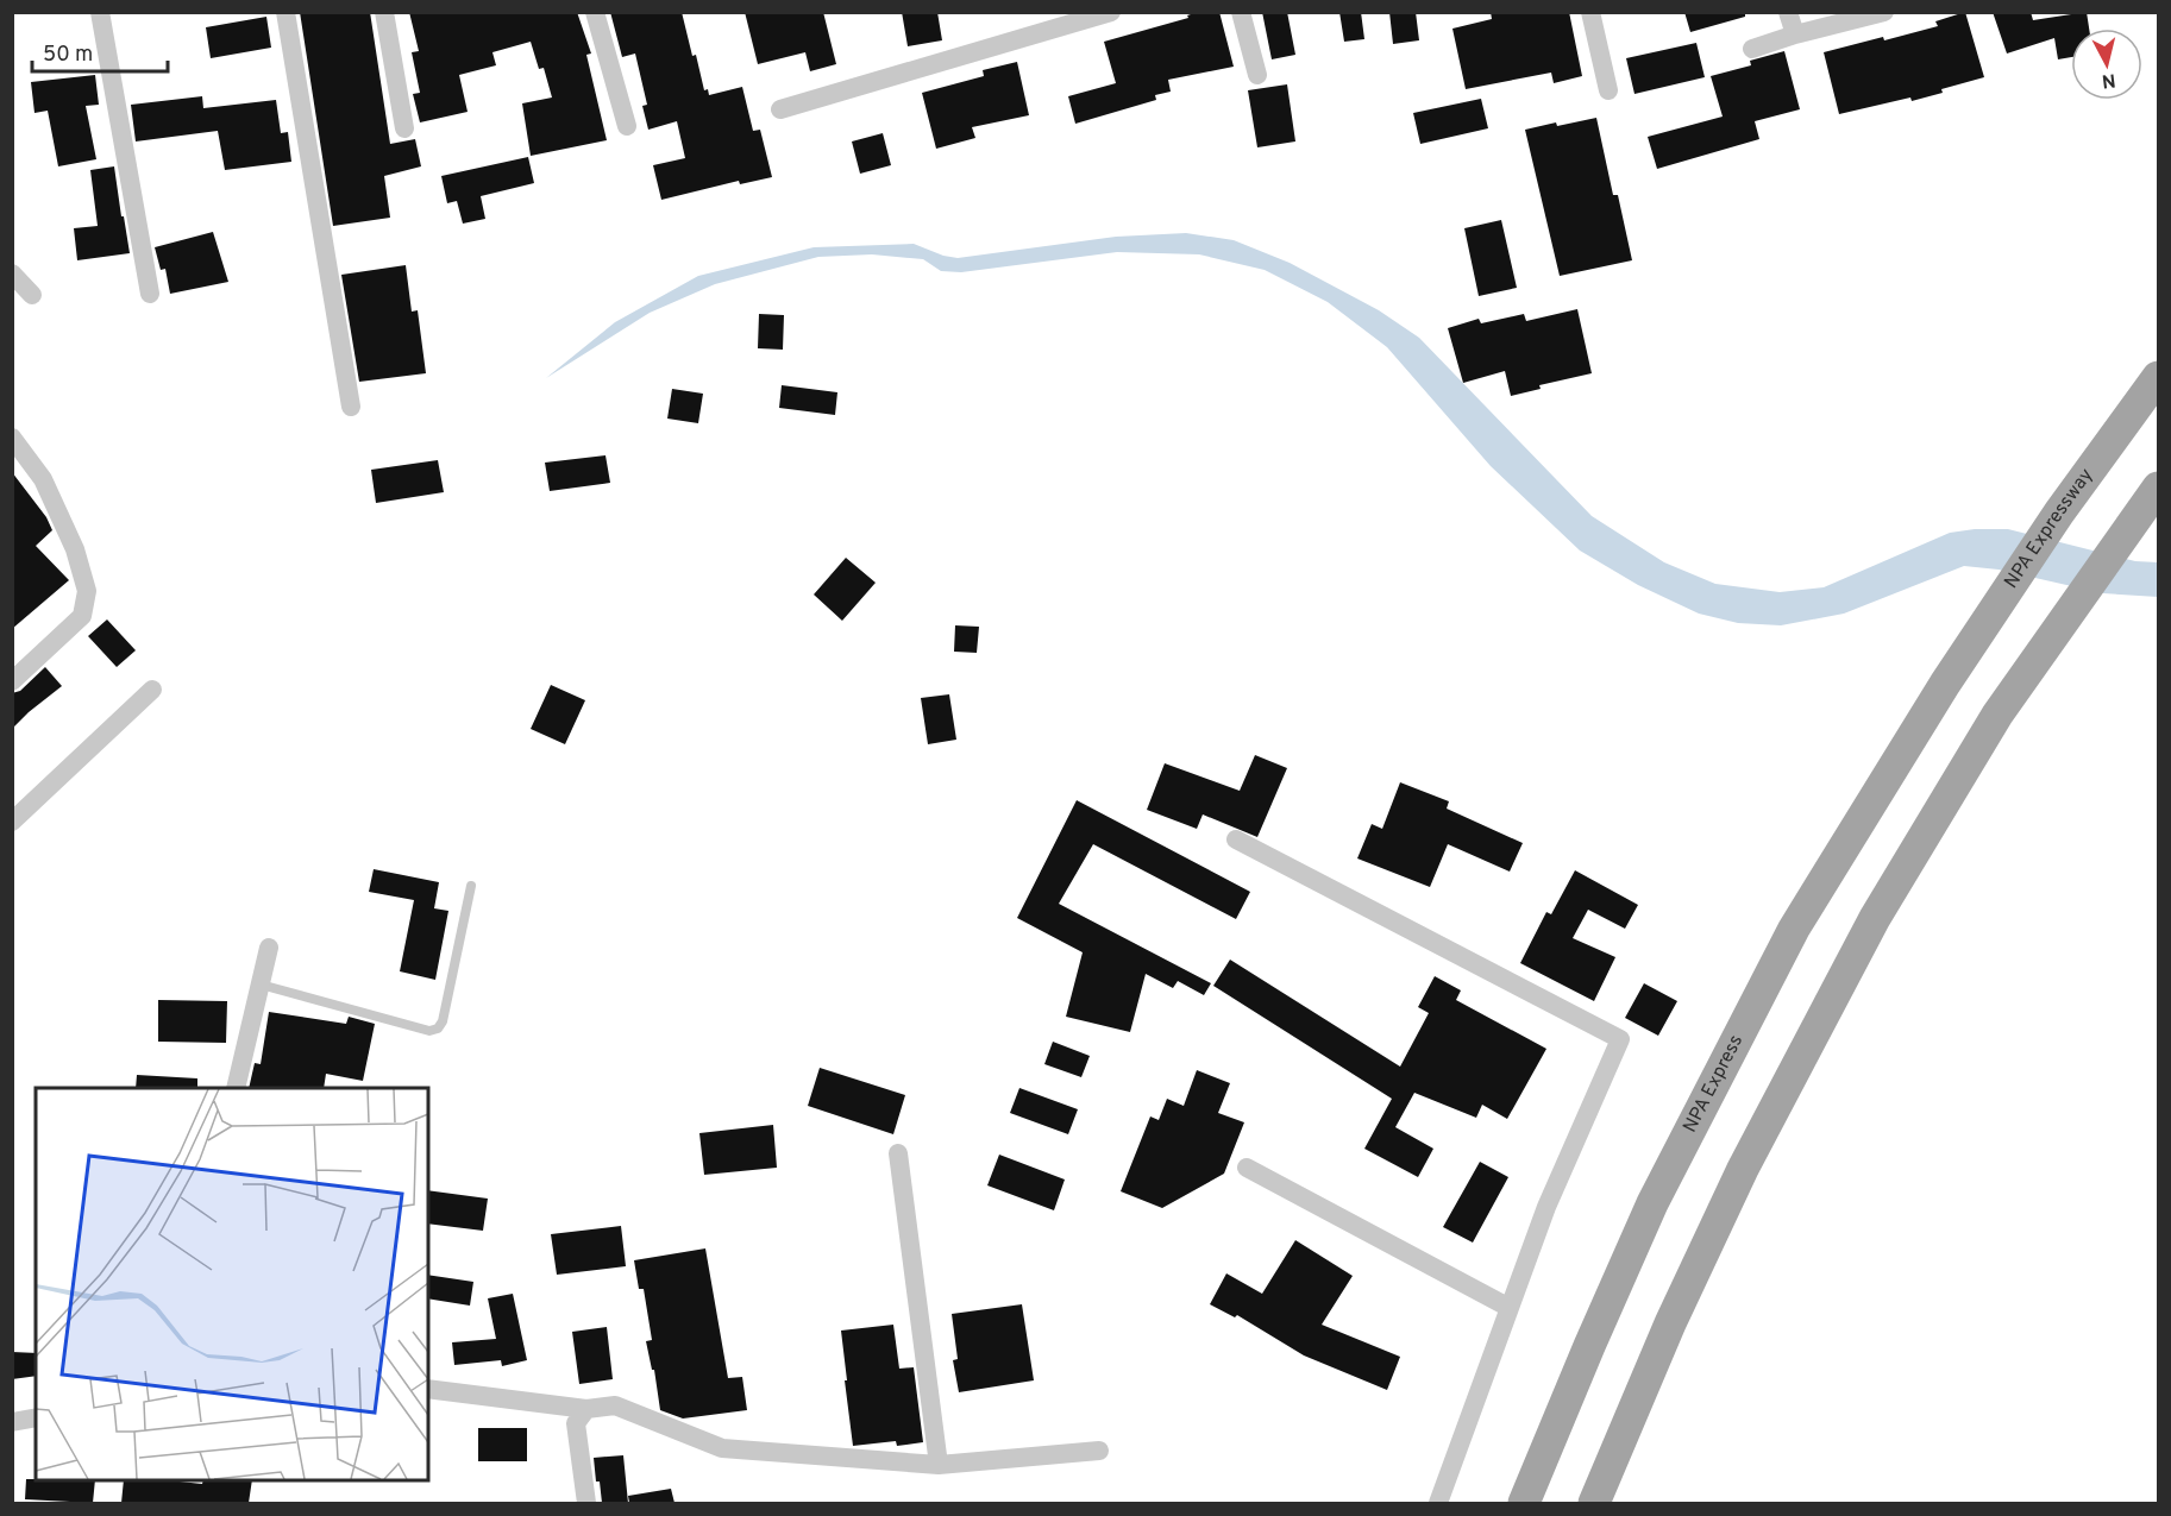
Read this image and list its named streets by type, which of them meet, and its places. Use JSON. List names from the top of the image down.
{
  "streets": {
    "main road": ["NPA Expressway", "NPA Express"]
  },
  "crossings": [
    ["NPA Expressway", "NPA Express"]
  ],
  "scale_bar": "50 m",
  "north": "bottom"
}
